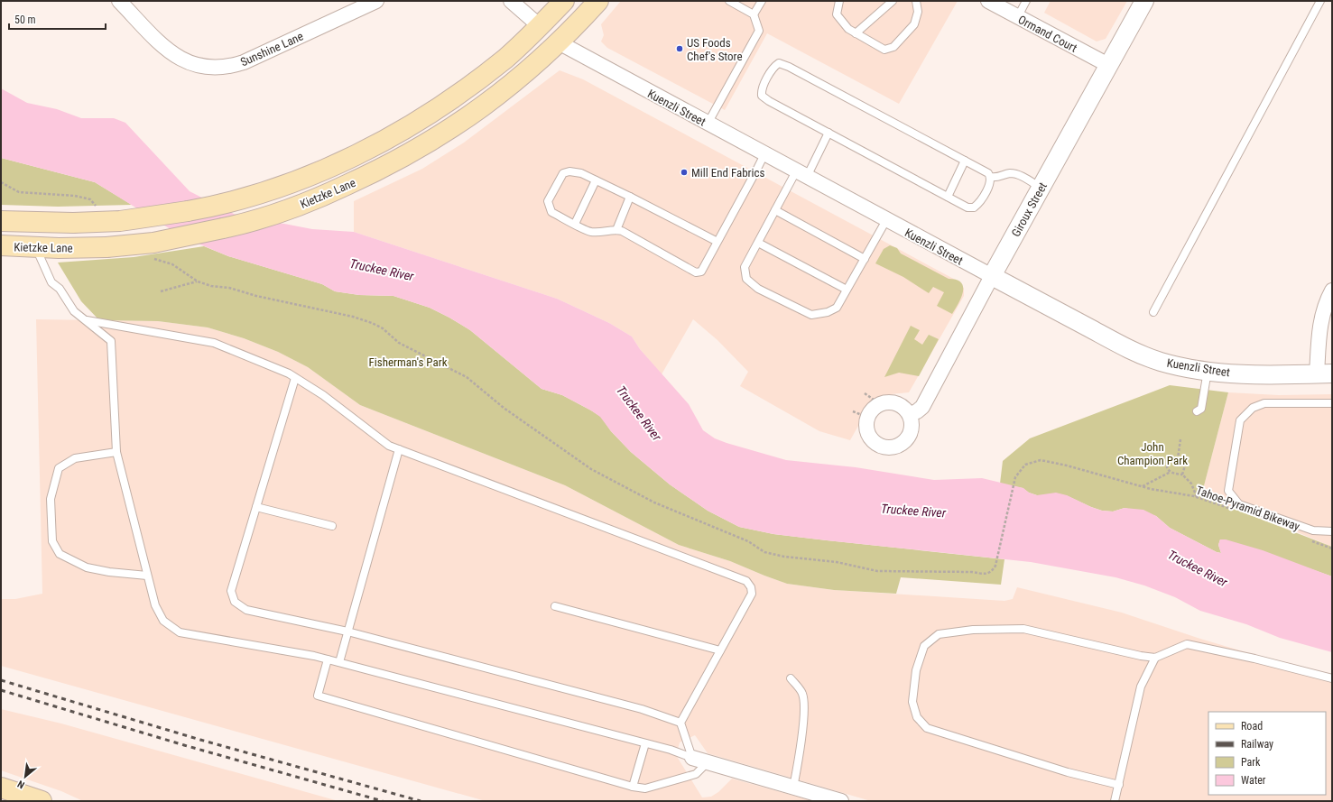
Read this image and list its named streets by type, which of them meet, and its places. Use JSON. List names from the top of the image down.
{
  "streets": {
    "main road": ["Kietzke Lane"],
    "street": [
      "Ormand Court",
      "Sunshine Lane",
      "Kuenzli Street",
      "Giroux Street"
    ],
    "path": ["Tahoe-Pyramid Bikeway"]
  },
  "crossings": [
    ["Ormand Court", "Giroux Street"],
    ["Kuenzli Street", "Kietzke Lane"],
    ["Kuenzli Street", "Giroux Street"]
  ],
  "water": ["Truckee River"],
  "parks": ["Fisherman's Park", "John Champion Park"],
  "places": ["US Foods Chef's Store", "Mill End Fabrics"],
  "legend": [
    "Road",
    "Railway",
    "Park",
    "Water"
  ],
  "scale_bar": "50 m",
  "north": "bottom left"
}
